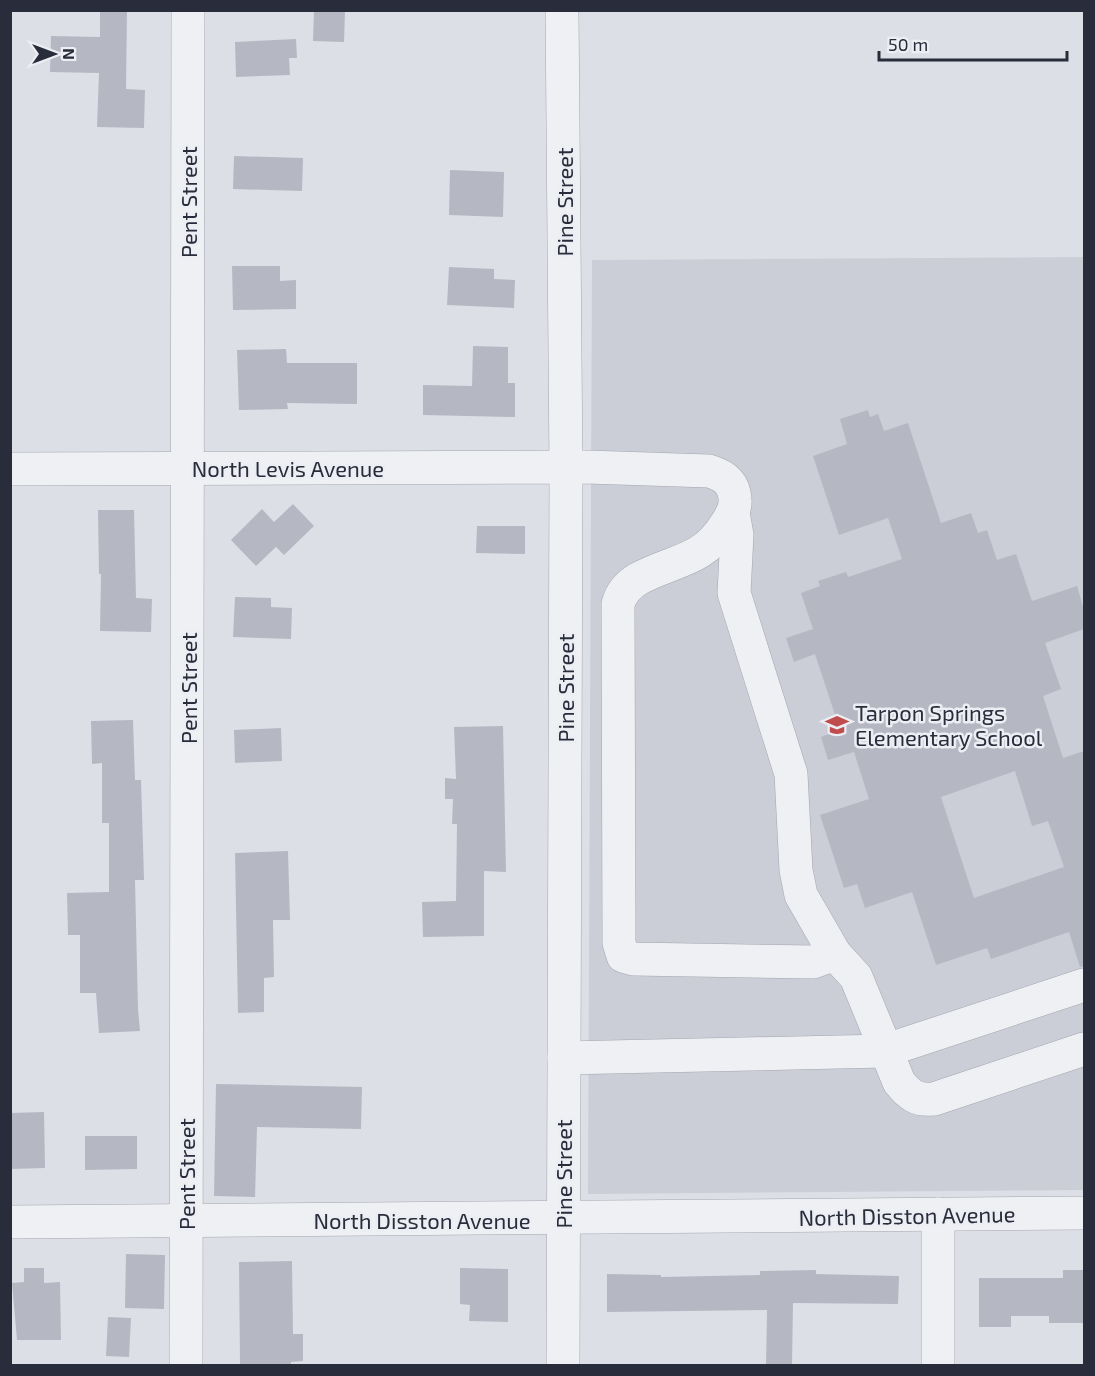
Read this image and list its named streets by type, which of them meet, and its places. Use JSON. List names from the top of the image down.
{
  "streets": {
    "street": [
      "Pent Street",
      "Pine Street",
      "North Levis Avenue",
      "North Disston Avenue"
    ]
  },
  "crossings": [
    ["Pent Street", "North Levis Avenue"],
    ["Pent Street", "North Disston Avenue"],
    ["Pine Street", "North Levis Avenue"],
    ["Pine Street", "North Disston Avenue"]
  ],
  "places": {
    "school or university": ["Tarpon Springs Elementary School"]
  },
  "scale_bar": "50 m",
  "north": "right"
}
